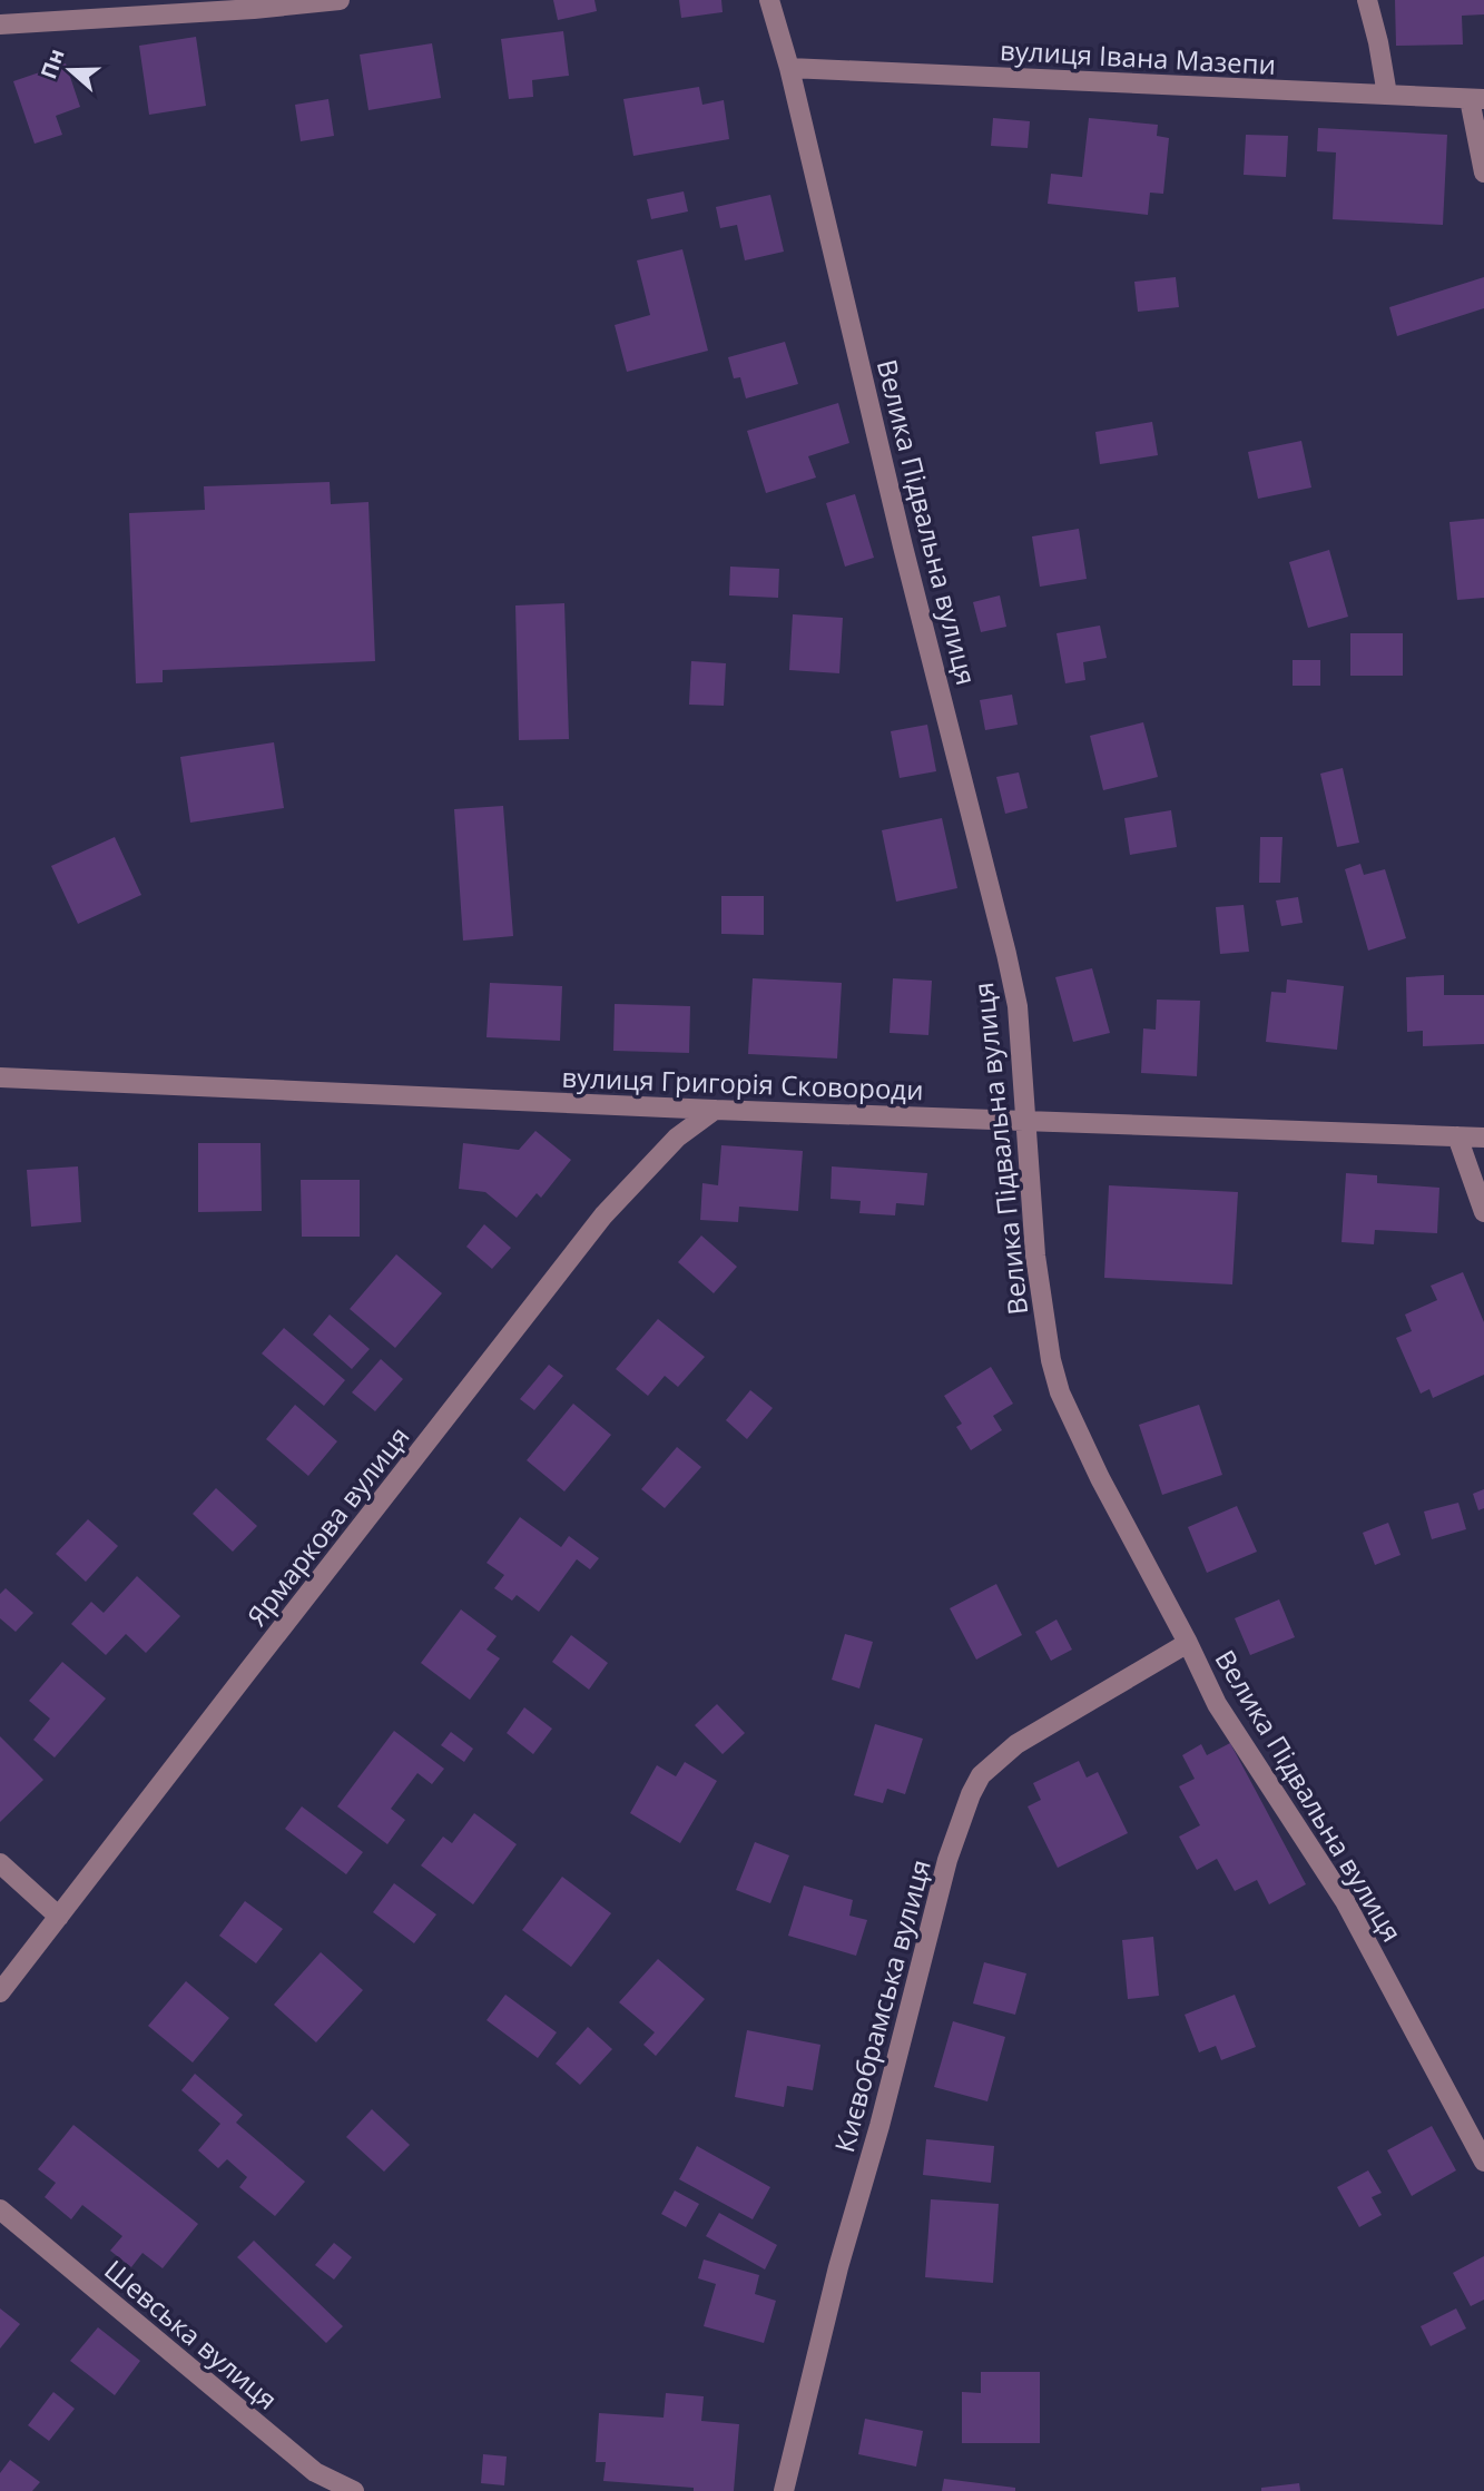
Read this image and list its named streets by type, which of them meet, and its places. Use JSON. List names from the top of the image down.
{
  "streets": {
    "street": [
      "вулиця Івана Мазепи",
      "Велика Підвальна вулиця",
      "вулиця Григорія Сковороди",
      "Ярмаркова вулиця",
      "Києвобрамська вулиця",
      "Шевська вулиця"
    ]
  },
  "crossings": [
    ["вулиця Івана Мазепи", "Велика Підвальна вулиця"],
    ["Велика Підвальна вулиця", "вулиця Григорія Сковороди"],
    ["Велика Підвальна вулиця", "Києвобрамська вулиця"],
    ["вулиця Григорія Сковороди", "Ярмаркова вулиця"]
  ],
  "north": "left"
}
